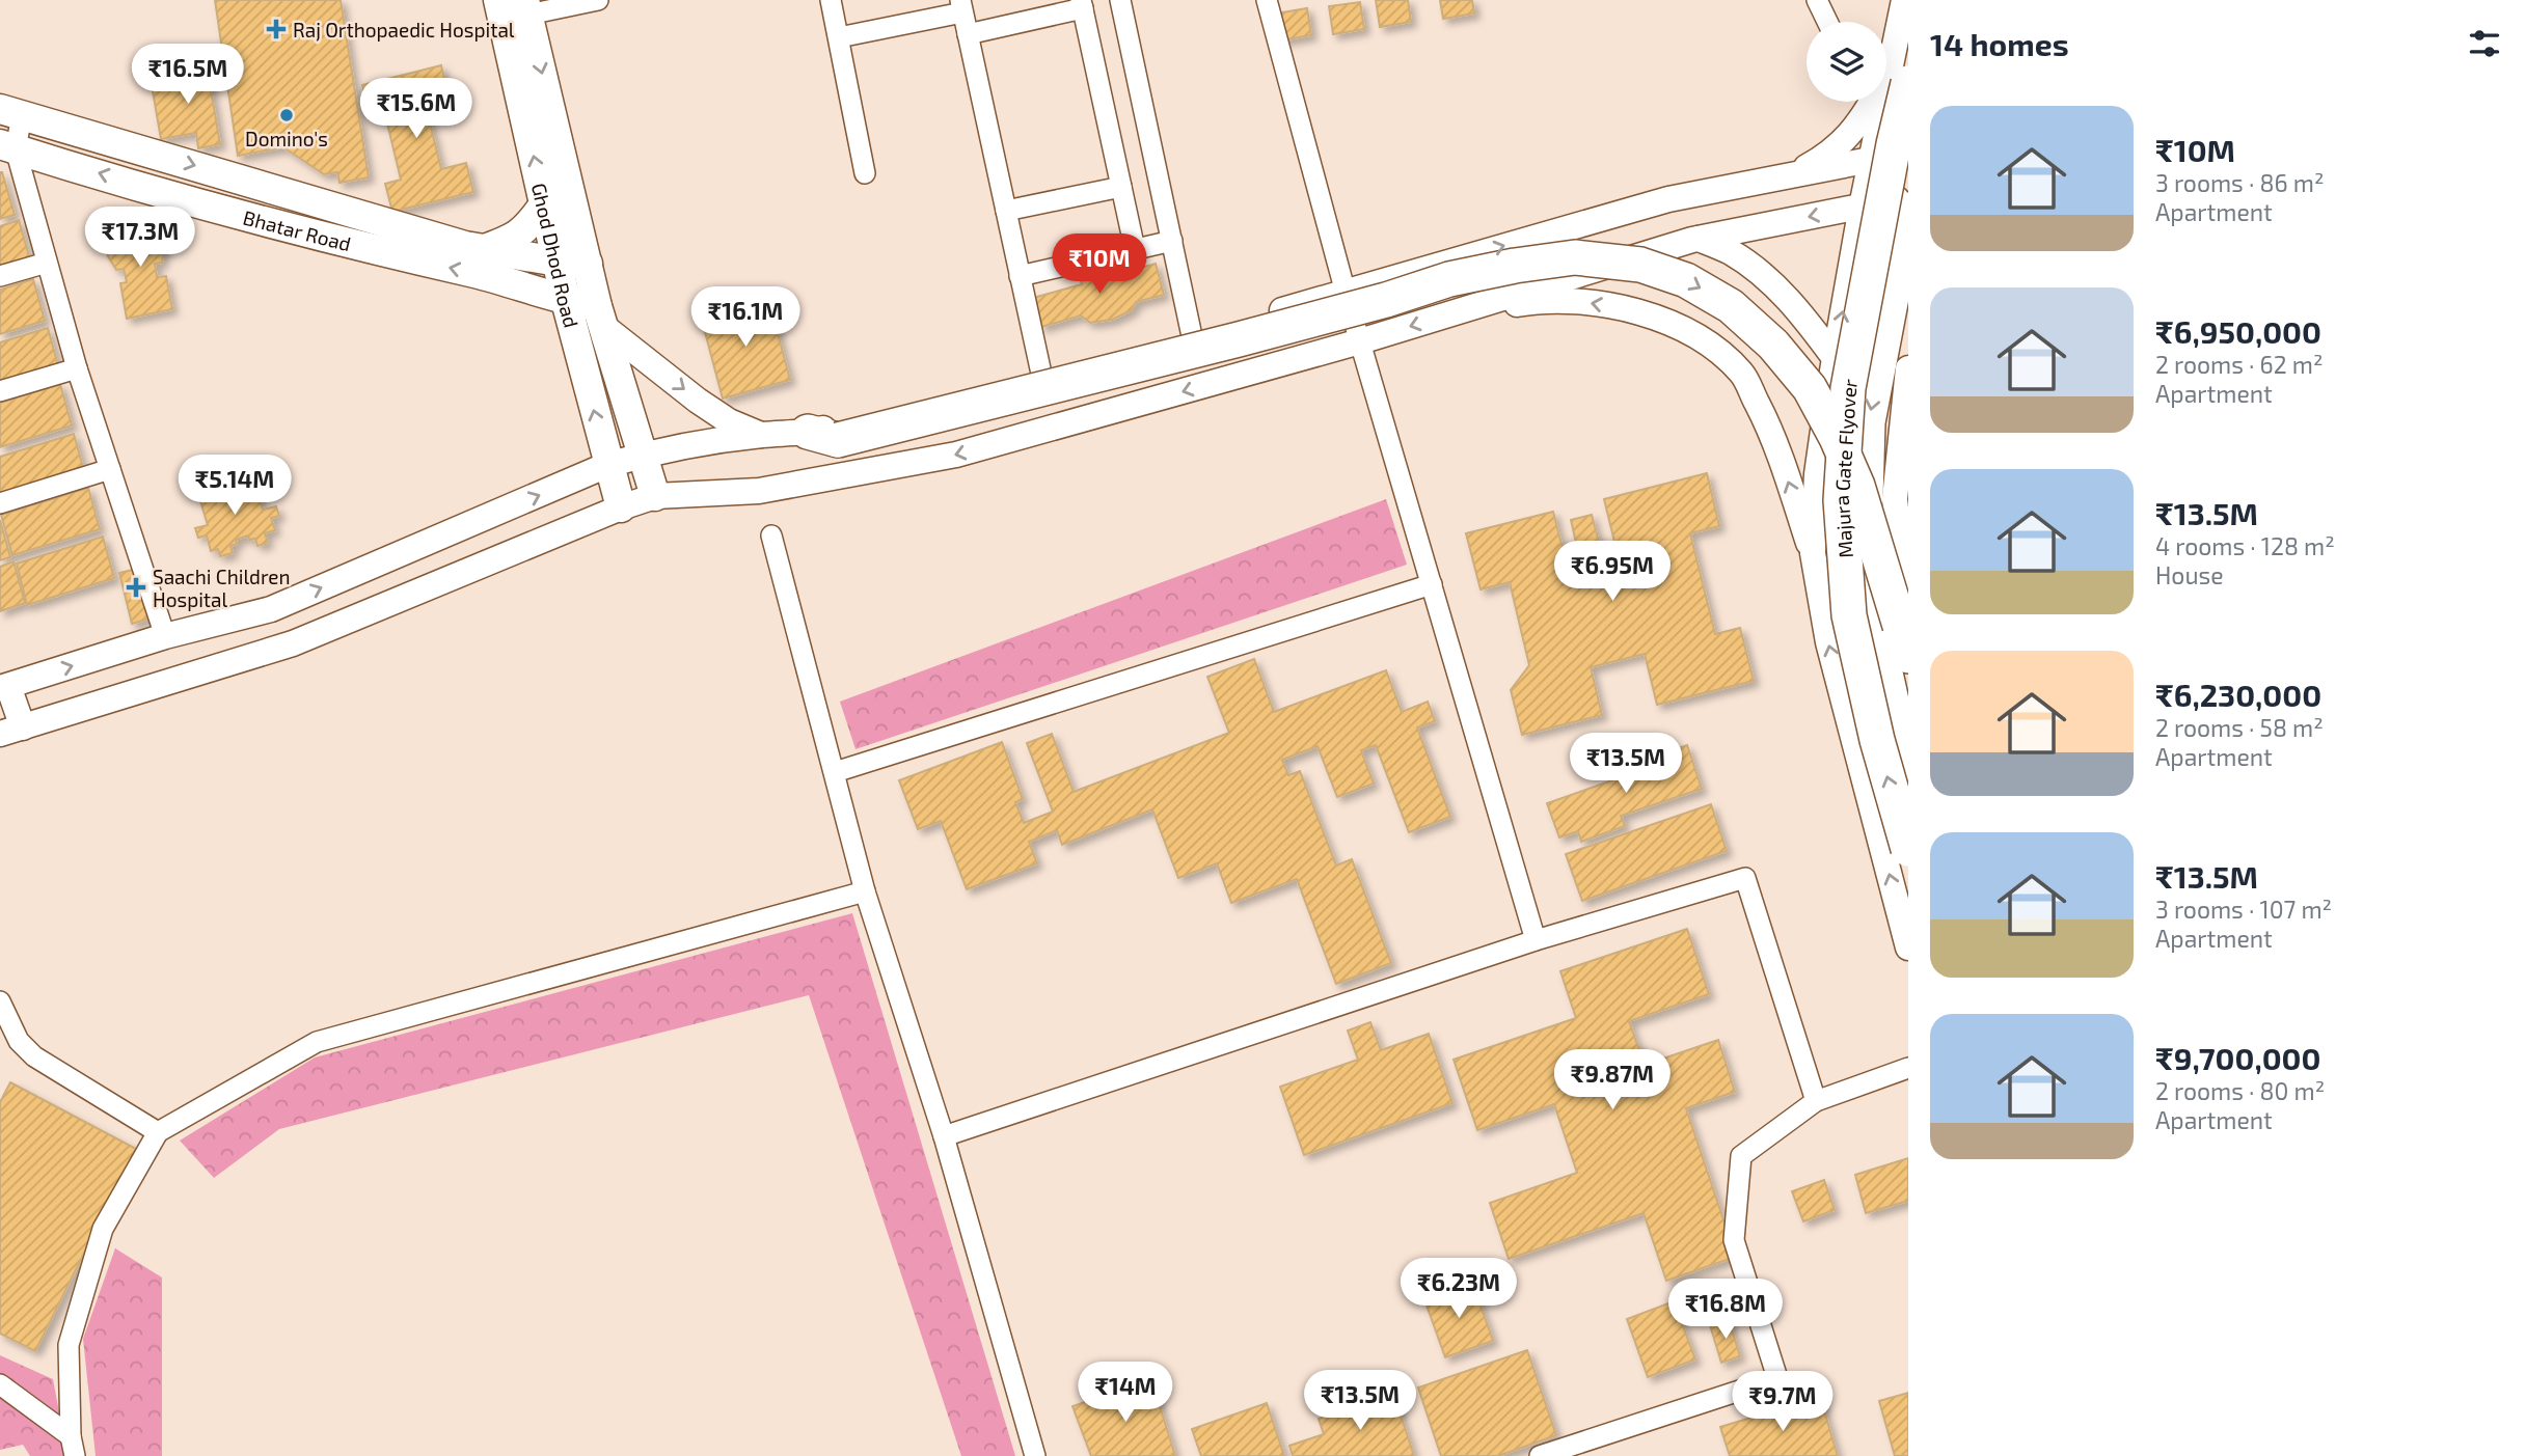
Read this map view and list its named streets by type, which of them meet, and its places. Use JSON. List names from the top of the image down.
{
  "streets": {
    "highway": ["Majura Gate Flyover"],
    "main road": ["Bhatar Road", "Ghod Dhod Road"]
  },
  "crossings": [
    ["Bhatar Road", "Ghod Dhod Road"]
  ],
  "places": {
    "health": ["Raj Orthopaedic Hospital", "Saachi Children Hospital"],
    "other": ["Domino's"]
  },
  "page": {
    "heading": "14 homes",
    "price": [
      "₹16.5M",
      "₹15.6M",
      "₹17.3M",
      "₹10M",
      "₹16.1M",
      "₹5.14M",
      "₹6.95M",
      "₹13.5M",
      "₹9.87M",
      "₹6.23M",
      "₹16.8M",
      "₹14M",
      "₹13.5M",
      "₹9.7M"
    ],
    "list": [
      {
        "name": "₹10M",
        "note": "3 rooms · 86 m² · Apartment"
      },
      {
        "name": "₹6,950,000",
        "note": "2 rooms · 62 m² · Apartment"
      },
      {
        "name": "₹13.5M",
        "note": "4 rooms · 128 m² · House"
      },
      {
        "name": "₹6,230,000",
        "note": "2 rooms · 58 m² · Apartment"
      },
      {
        "name": "₹13.5M",
        "note": "3 rooms · 107 m² · Apartment"
      },
      {
        "name": "₹9,700,000",
        "note": "2 rooms · 80 m² · Apartment"
      }
    ]
  }
}
